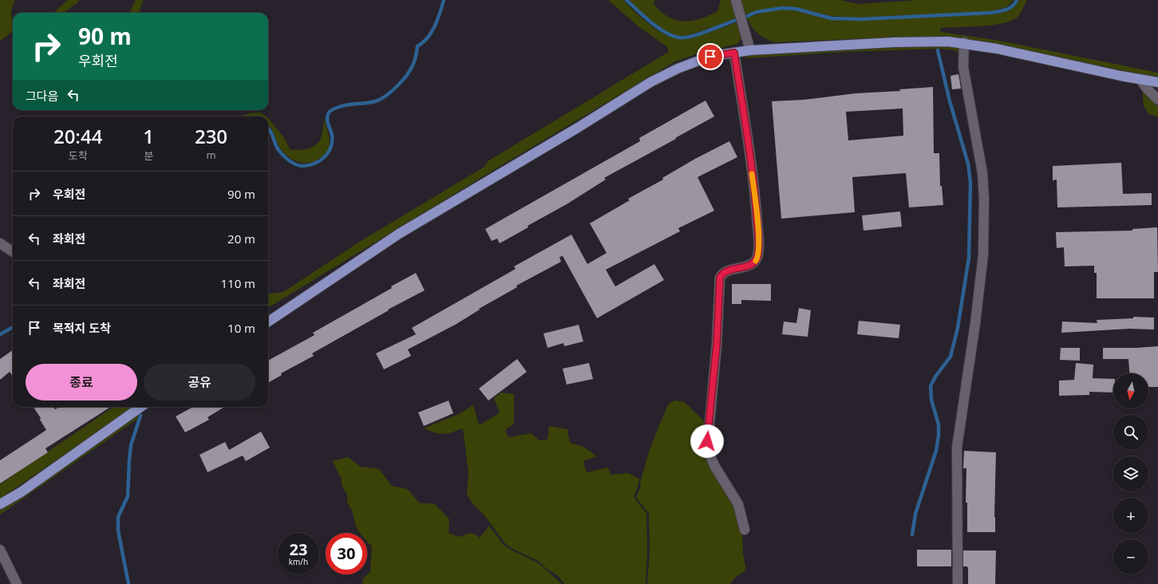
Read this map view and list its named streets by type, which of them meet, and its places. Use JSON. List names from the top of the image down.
{
  "north": "bottom",
  "page": {
    "turn": ["90 m", "우회전"],
    "then": "그다음",
    "eta": [
      "20:44",
      "도착",
      "1",
      "분",
      "230",
      "m"
    ],
    "list": [
      {
        "name": "우회전",
        "value": "90 m"
      },
      {
        "name": "좌회전",
        "value": "20 m"
      },
      {
        "name": "좌회전",
        "value": "110 m"
      },
      {
        "name": "목적지 도착",
        "value": "10 m"
      }
    ],
    "buttons": ["종료", "공유"],
    "map_buttons": ["+", "−"],
    "speed": "23 km/h",
    "limit": "30"
  }
}
